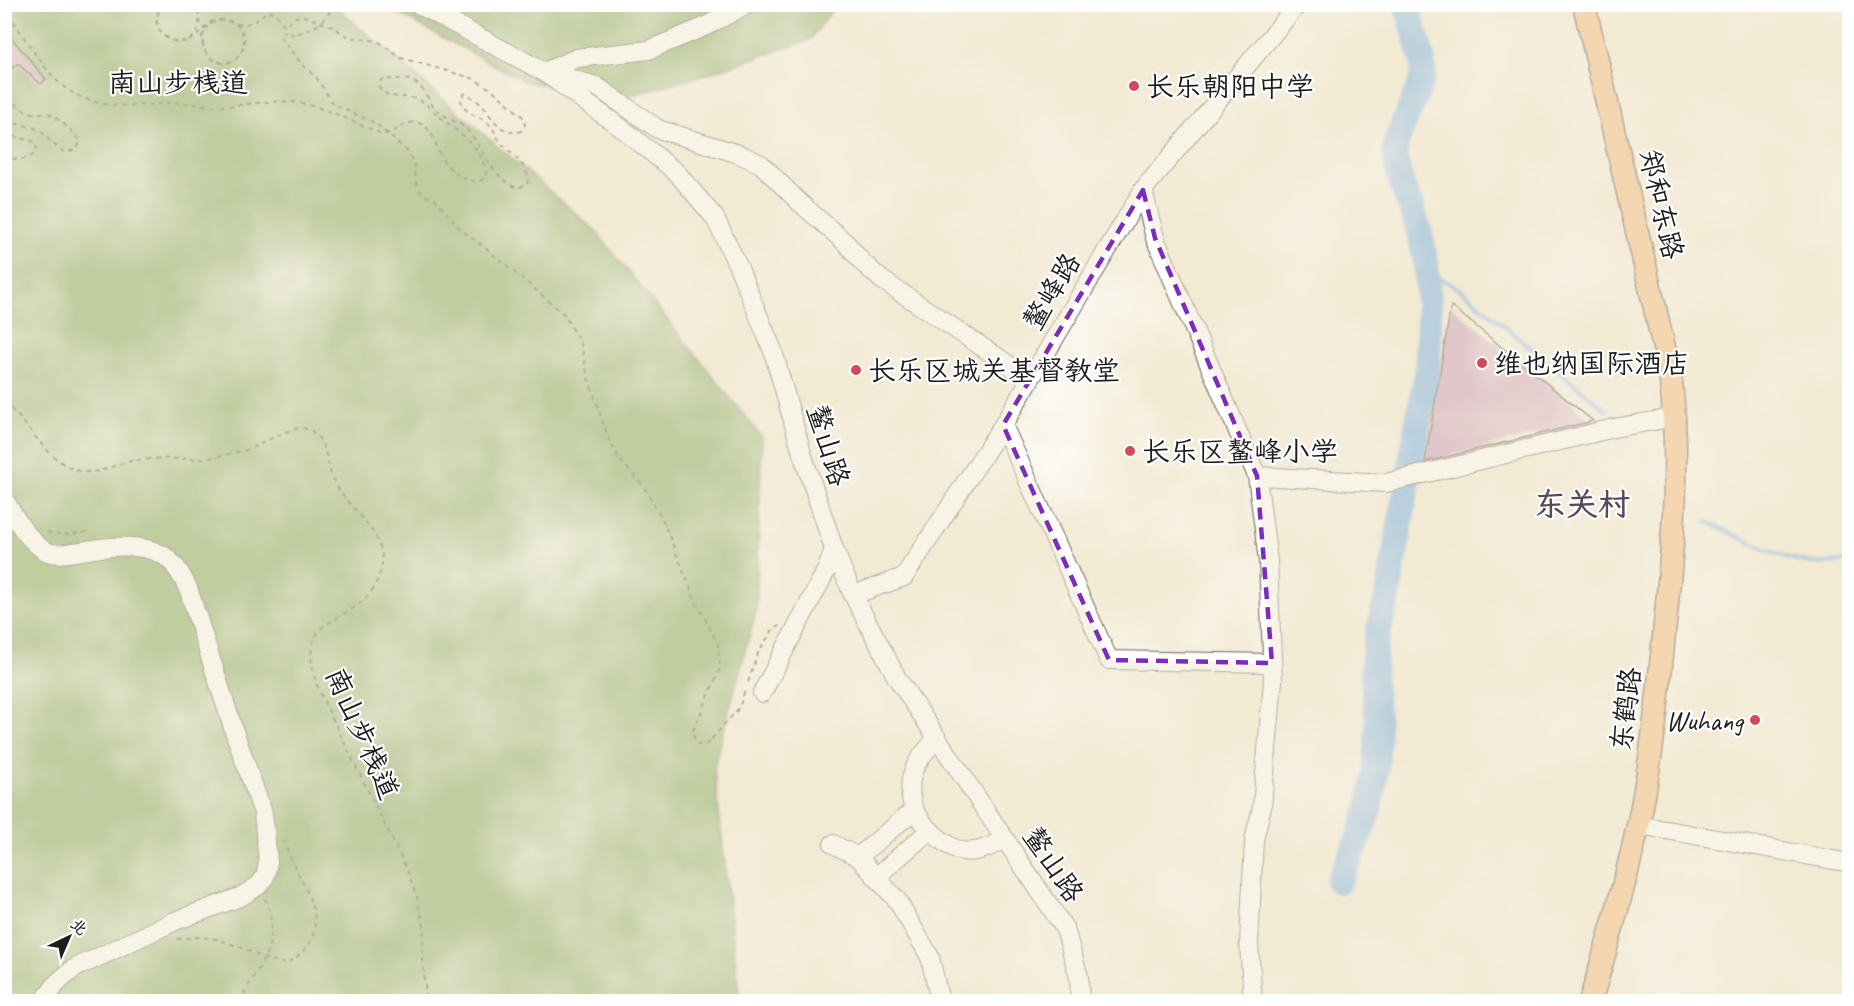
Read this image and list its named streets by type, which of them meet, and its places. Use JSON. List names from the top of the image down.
{
  "streets": {
    "main road": ["郑和东路", "东鹤路"],
    "street": ["鳌峰路", "鳌山路"],
    "path": ["南山步栈道"]
  },
  "crossings": [
    ["郑和东路", "东鹤路"],
    ["鳌峰路", "鳌山路"]
  ],
  "districts": ["东关村"],
  "places": [
    "长乐朝阳中学",
    "维也纳国际酒店",
    "长乐区城关基督教堂",
    "长乐区鳌峰小学",
    "Wuhang"
  ],
  "north": "top right"
}
